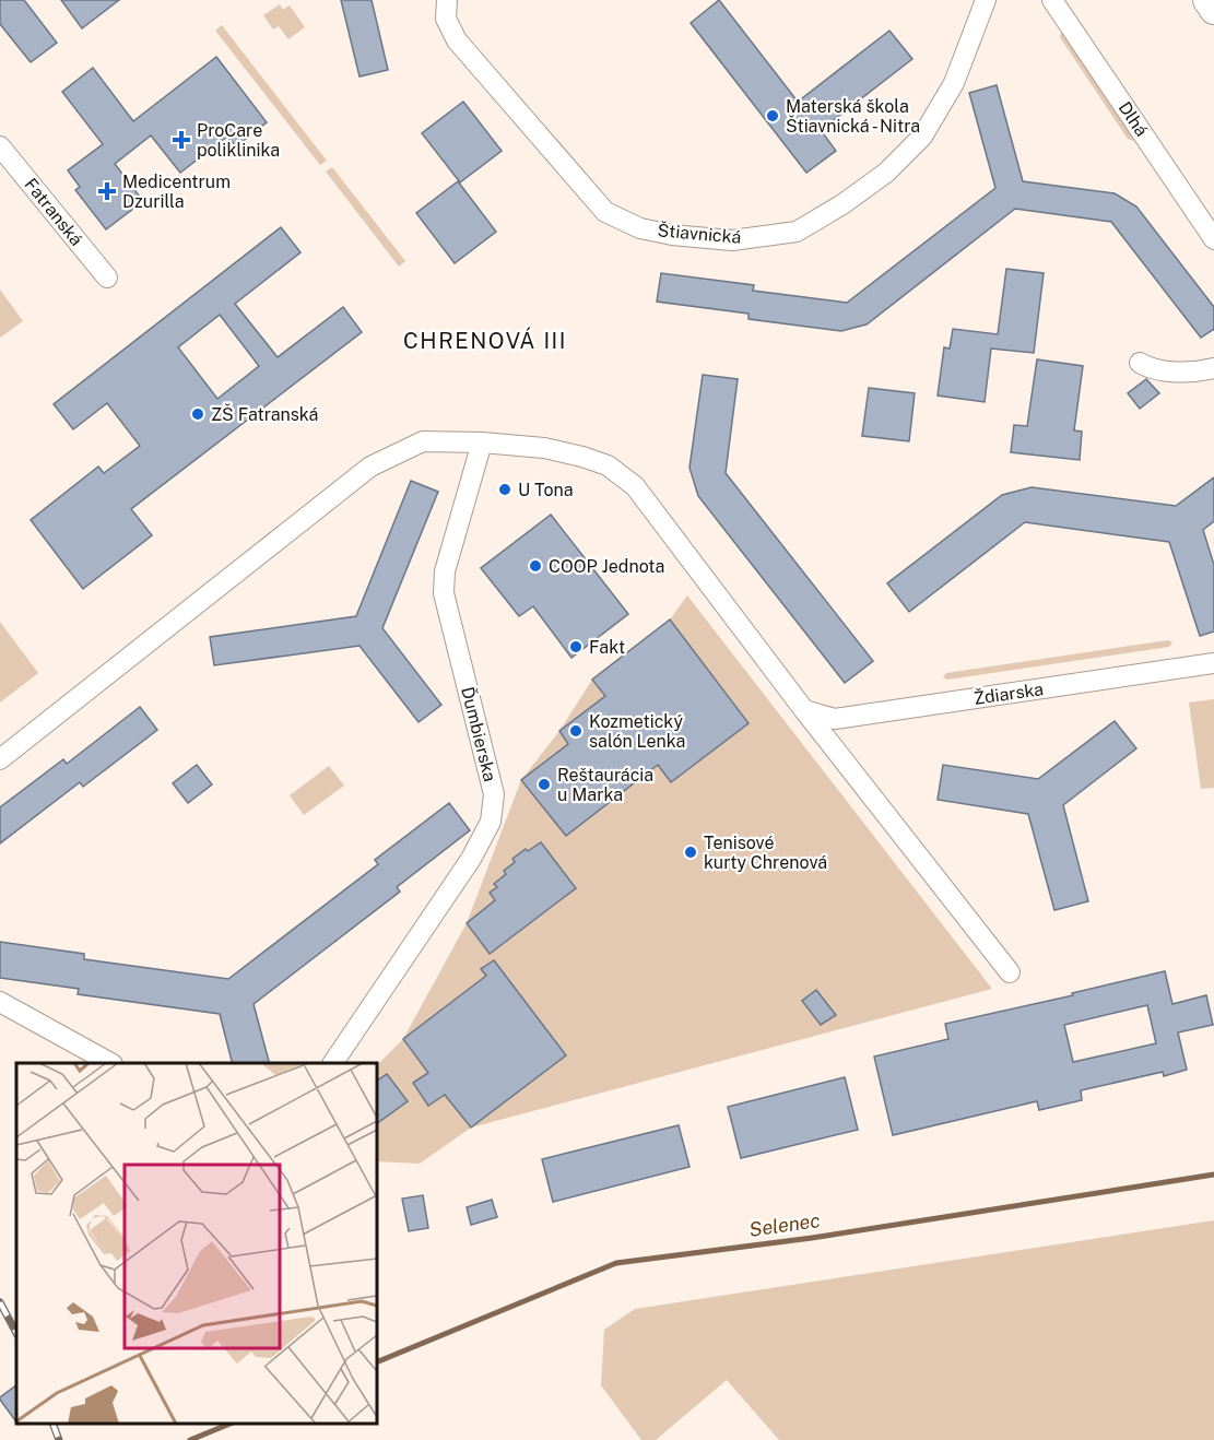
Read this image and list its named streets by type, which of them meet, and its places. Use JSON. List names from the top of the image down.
{
  "streets": {
    "street": [
      "Dlhá",
      "Fatranská",
      "Štiavnická",
      "Ždiarska",
      "Ďumbierska"
    ]
  },
  "districts": ["CHRENOVÁ III"],
  "water": ["Selenec"],
  "places": {
    "other": [
      "Materská škola Štiavnická - Nitra",
      "ZŠ Fatranská",
      "U Tona",
      "COOP Jednota",
      "Fakt",
      "Kozmetický salón Lenka",
      "Reštaurácia u Marka",
      "Tenisové kurty Chrenová"
    ],
    "health": ["ProCare poliklinika", "Medicentrum Dzurilla"]
  }
}
